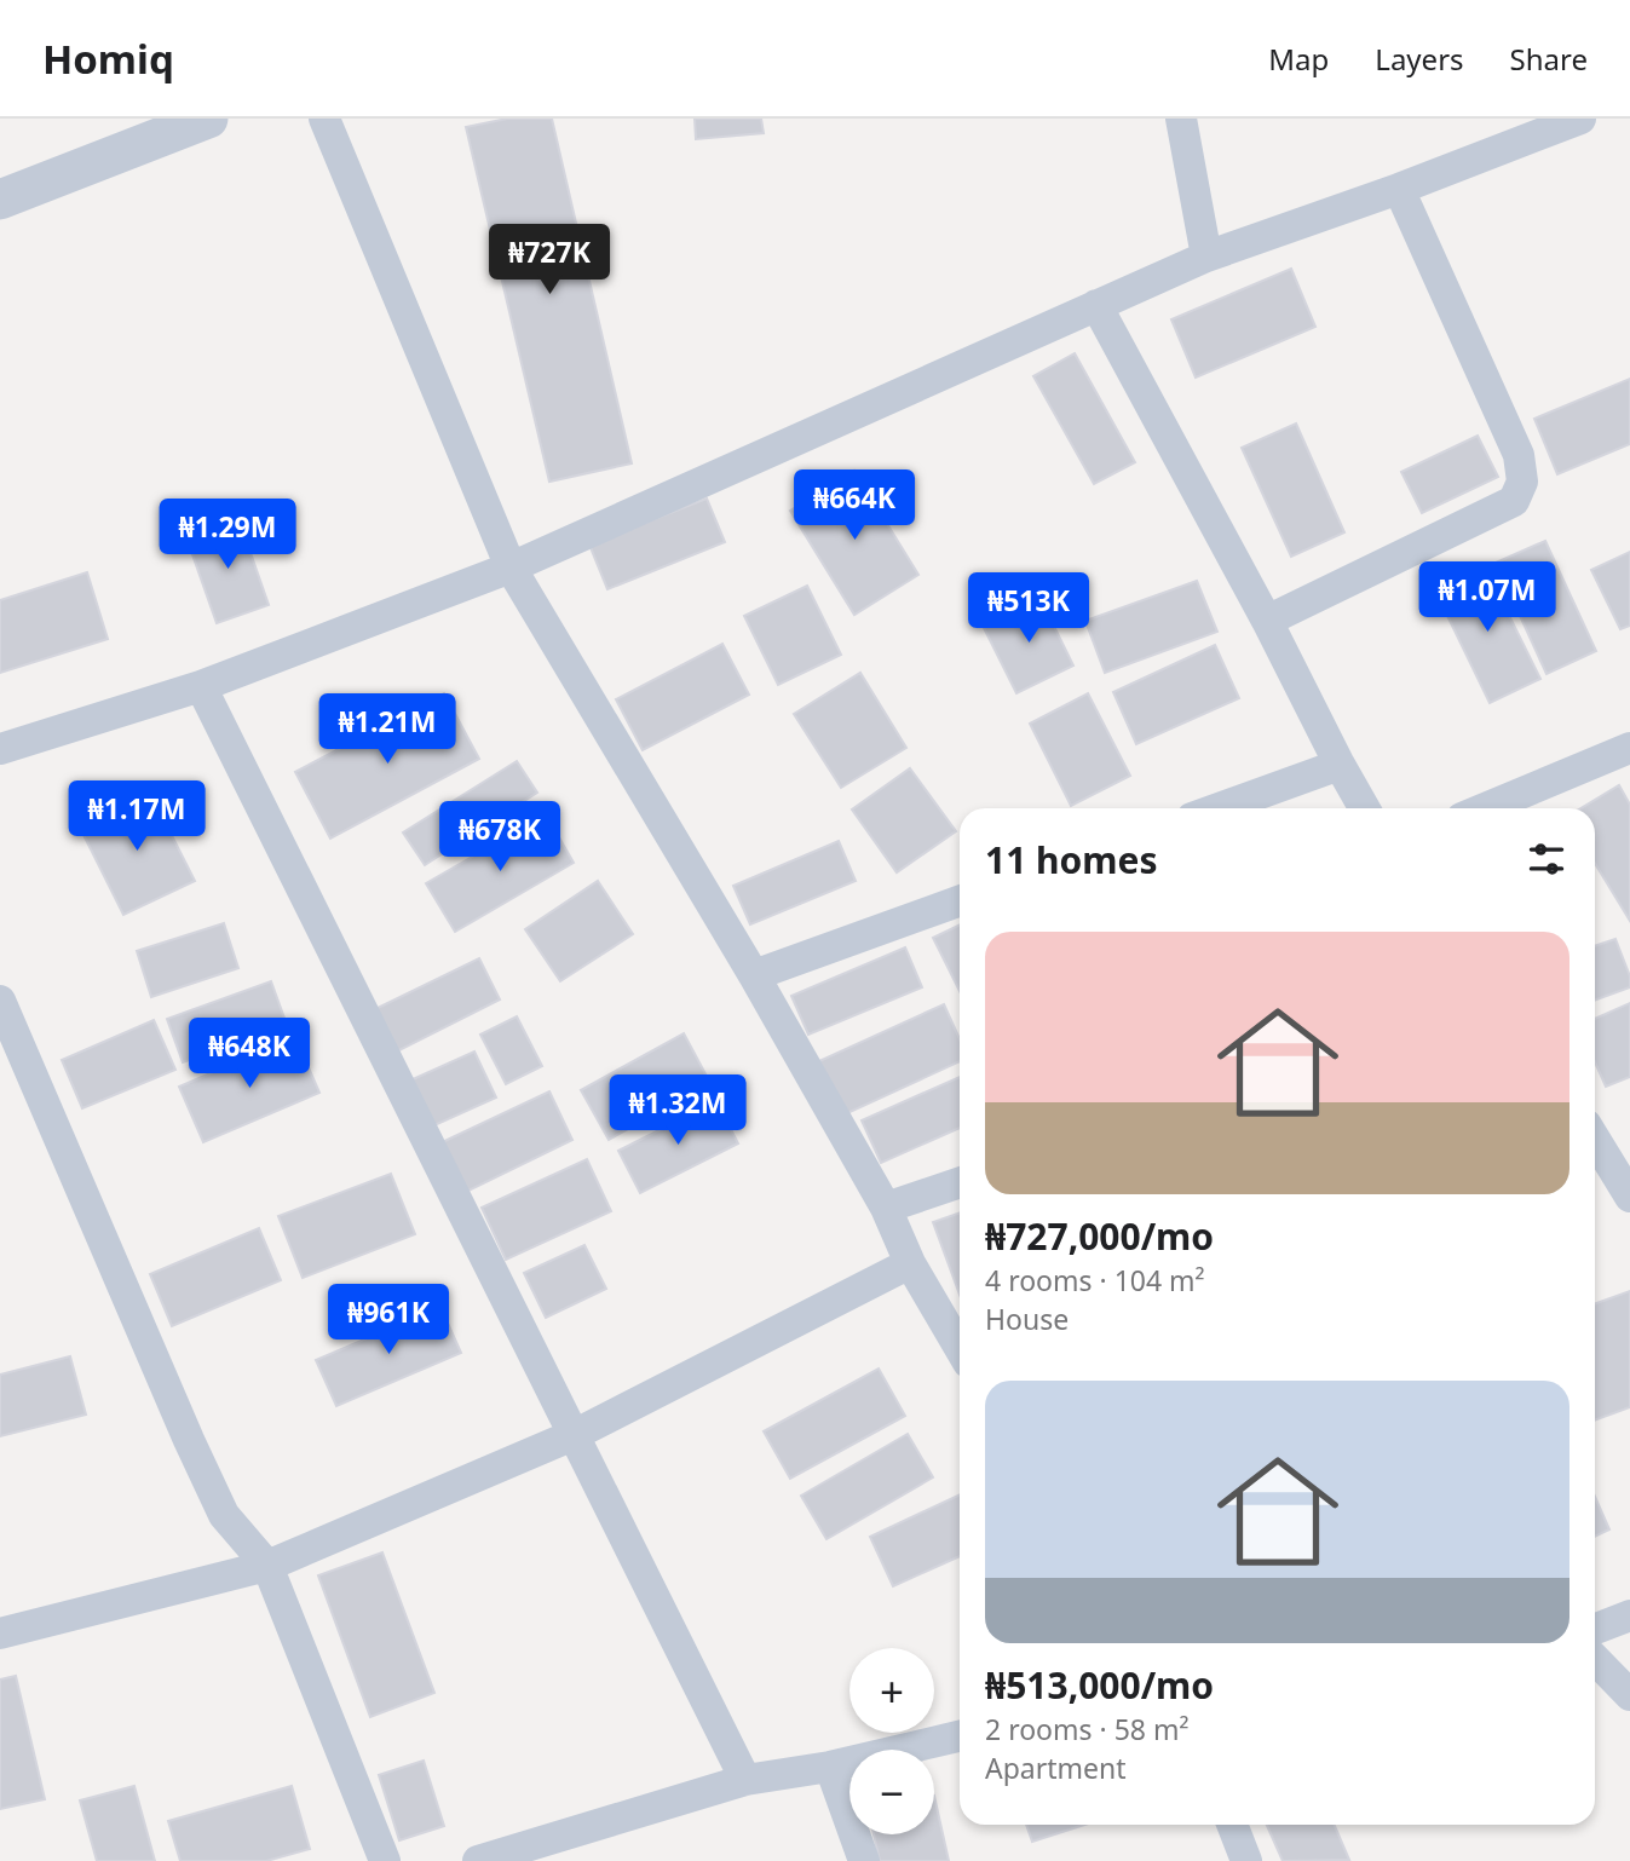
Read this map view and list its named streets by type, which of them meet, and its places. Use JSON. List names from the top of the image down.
{
  "page": {
    "header": "Homiq",
    "nav": ["Map", "Layers", "Share"],
    "price": [
      "₦727K",
      "₦664K",
      "₦1.29M",
      "₦1.07M",
      "₦513K",
      "₦1.21M",
      "₦1.17M",
      "₦678K",
      "₦648K",
      "₦1.32M",
      "₦961K"
    ],
    "heading": "11 homes",
    "list": [
      {
        "name": "₦727,000/mo",
        "note": "4 rooms · 104 m² · House"
      },
      {
        "name": "₦513,000/mo",
        "note": "2 rooms · 58 m² · Apartment"
      }
    ],
    "map_buttons": ["+", "−"]
  }
}
